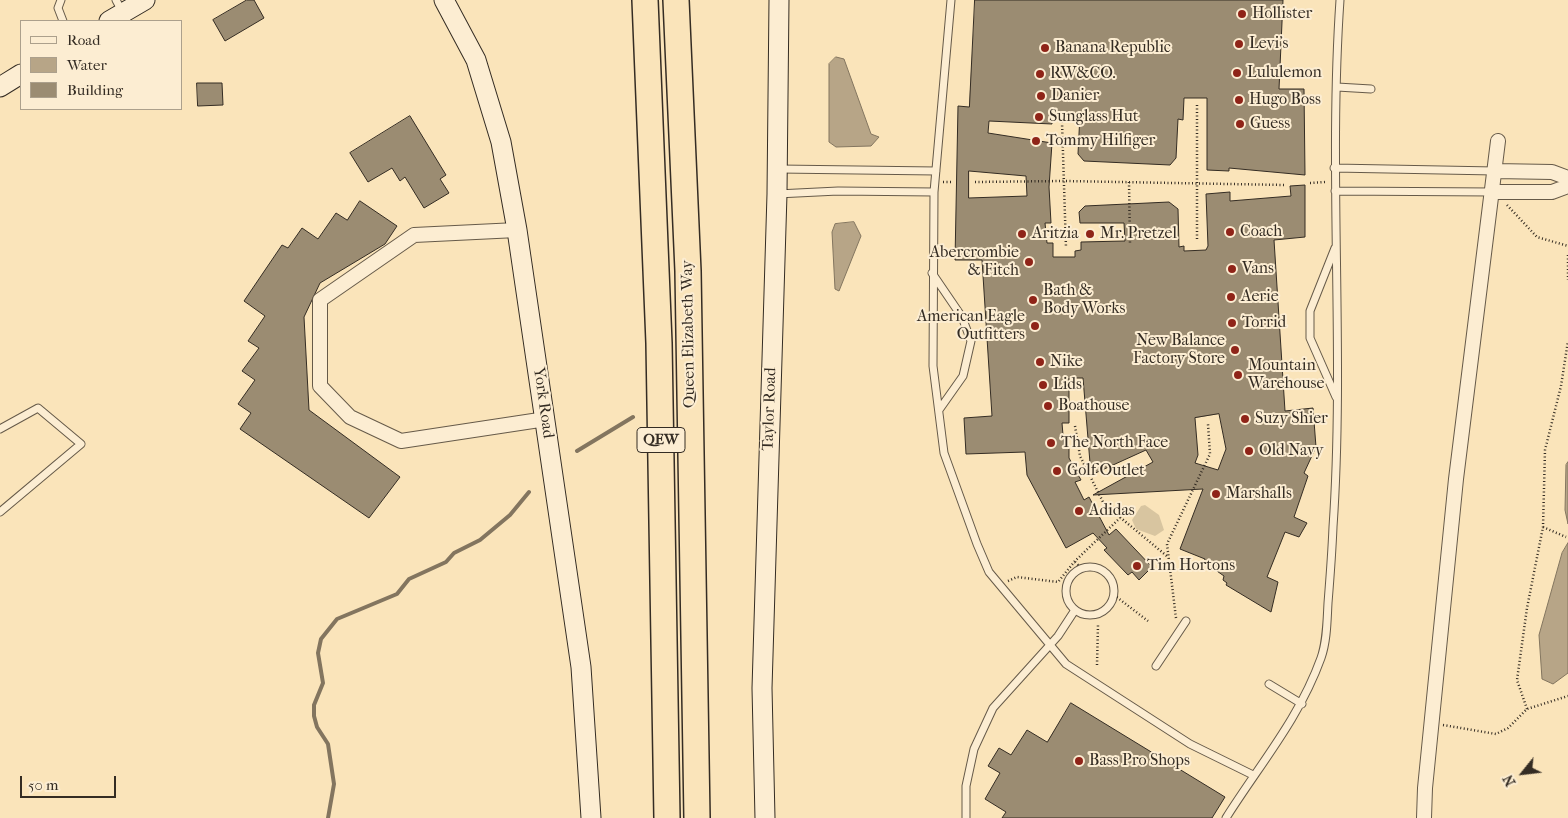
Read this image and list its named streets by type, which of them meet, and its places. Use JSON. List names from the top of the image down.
{
  "streets": {
    "highway": ["Queen Elizabeth Way", "QEW"],
    "main road": ["York Road", "Taylor Road"]
  },
  "places": [
    "Hollister",
    "Levi's",
    "Banana Republic",
    "Lululemon",
    "RW&CO.",
    "Danier",
    "Hugo Boss",
    "Sunglass Hut",
    "Guess",
    "Tommy Hilfiger",
    "Coach",
    "Aritzia",
    "Mr. Pretzel",
    "Abercrombie & Fitch",
    "Vans",
    "Aerie",
    "Bath & Body Works",
    "Torrid",
    "American Eagle Outfitters",
    "New Balance Factory Store",
    "Nike",
    "Mountain Warehouse",
    "Lids",
    "Boathouse",
    "Suzy Shier",
    "The North Face",
    "Old Navy",
    "Golf Outlet",
    "Marshalls",
    "Adidas",
    "Tim Hortons",
    "Bass Pro Shops"
  ],
  "legend": ["Road", "Water", "Building"],
  "scale_bar": "50 m",
  "north": "bottom left"
}
